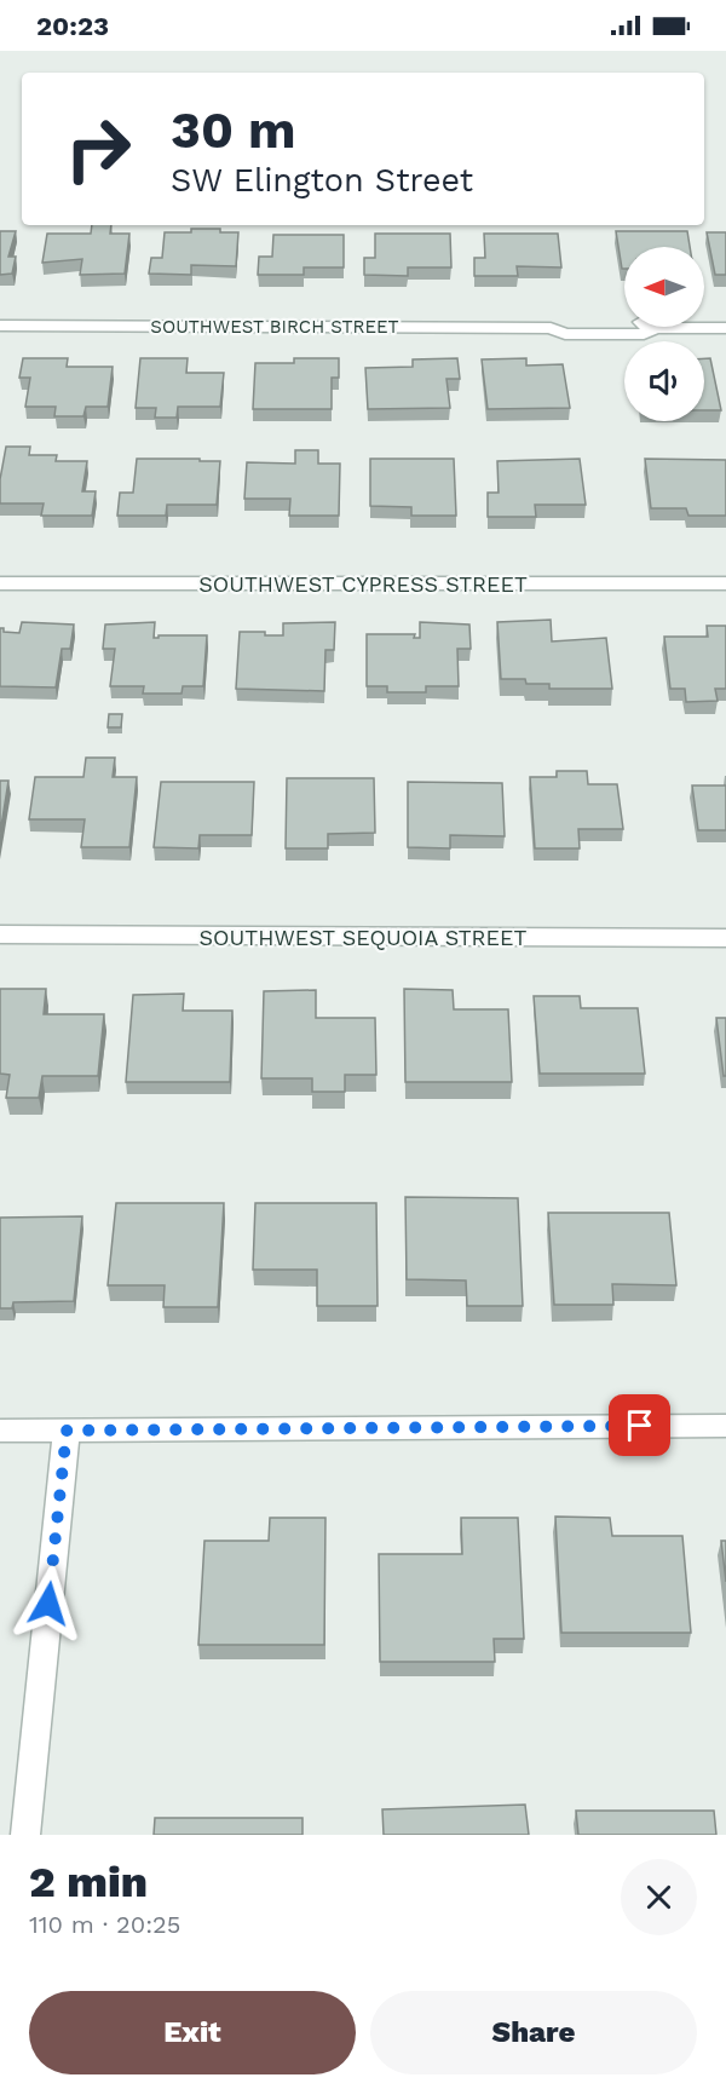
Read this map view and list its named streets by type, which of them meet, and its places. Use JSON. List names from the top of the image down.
{
  "streets": {
    "street": ["SOUTHWEST BIRCH STREET", "SOUTHWEST CYPRESS STREET", "SOUTHWEST SEQUOIA STREET"]
  },
  "north": "left",
  "page": {
    "status": "20:23",
    "turn": ["30 m", "SW Elington Street"],
    "heading": ["2 min", "110 m · 20:25"],
    "buttons": ["Exit", "Share"]
  }
}
